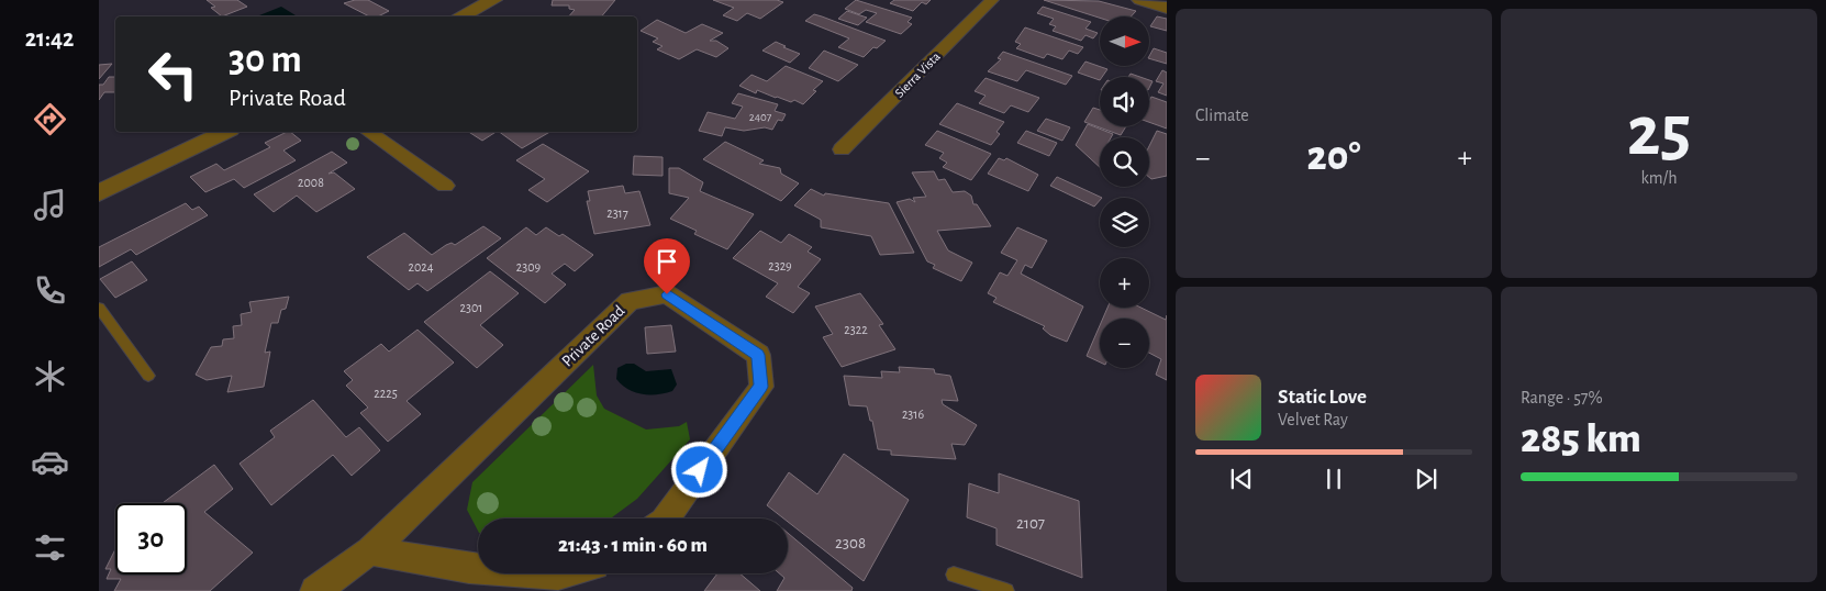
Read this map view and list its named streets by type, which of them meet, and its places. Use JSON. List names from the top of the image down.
{
  "streets": {
    "street": ["Sierra Vista", "Private Road"]
  },
  "house_numbers": [
    "2407",
    "2008",
    "2317",
    "2329",
    "2024",
    "2309",
    "2301",
    "2322",
    "2225",
    "2316",
    "2107",
    "2308"
  ],
  "north": "right",
  "page": {
    "tabs": "21:42",
    "tile": [
      "Climate",
      ["25", "km/h"],
      ["Range · 57%", "285 km"]
    ],
    "map_buttons": ["+", "−"],
    "turn": ["30 m", "Private Road"],
    "heat": ["−", "20°", "+"],
    "song": ["Static Love", "Velvet Ray"],
    "limit": "30",
    "trip": "21:43 · 1 min · 60 m"
  }
}
